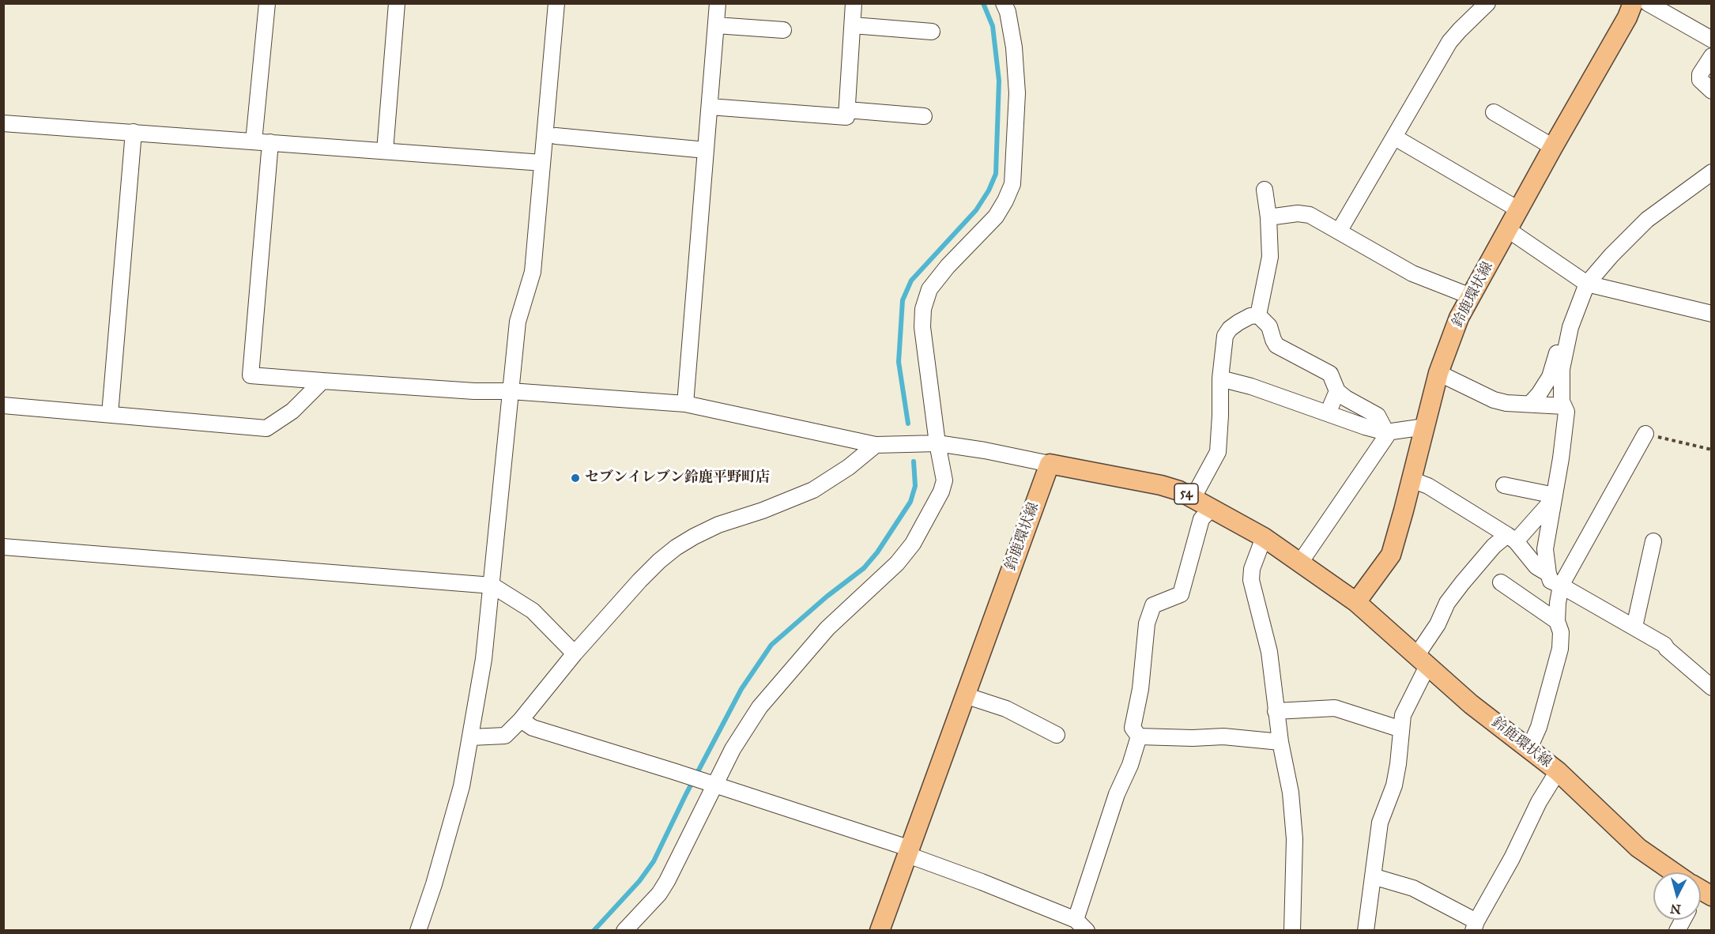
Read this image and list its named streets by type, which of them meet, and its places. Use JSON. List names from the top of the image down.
{
  "streets": {
    "main road": ["鈴鹿環状線", "54"]
  },
  "places": ["セブンイレブン鈴鹿平野町店"],
  "north": "bottom"
}
